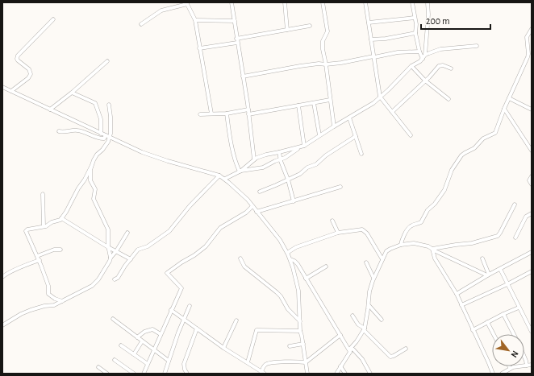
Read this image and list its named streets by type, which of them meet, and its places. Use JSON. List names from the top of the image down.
{
  "scale_bar": "200 m",
  "north": "bottom right"
}
